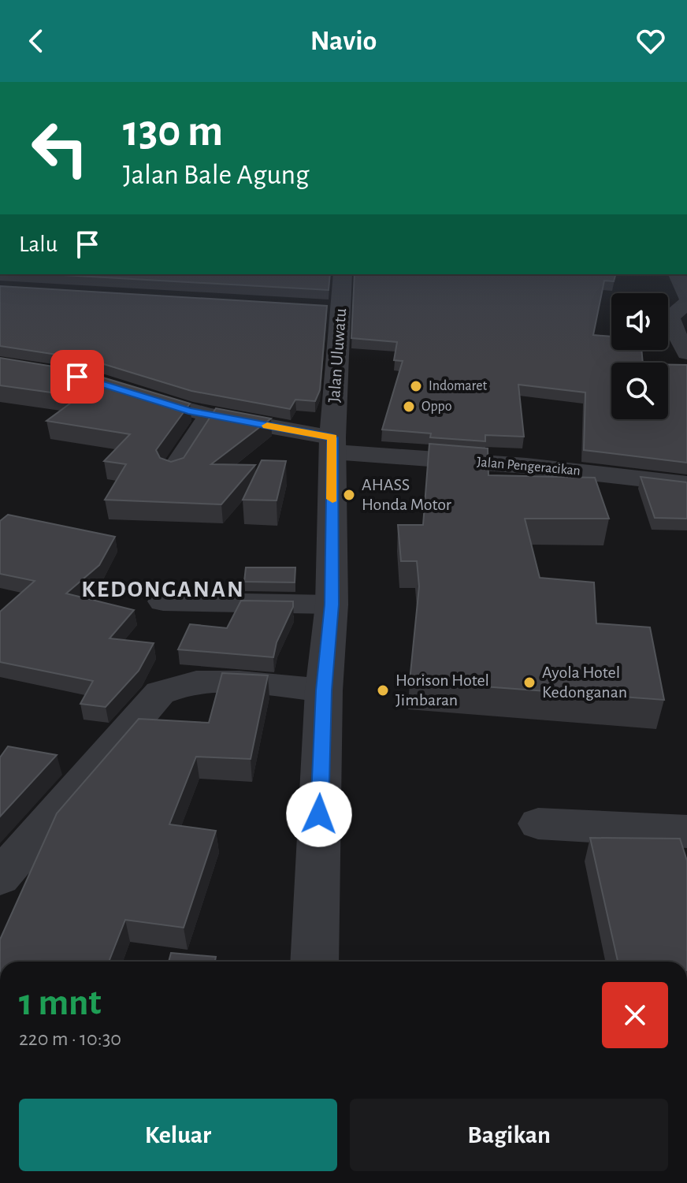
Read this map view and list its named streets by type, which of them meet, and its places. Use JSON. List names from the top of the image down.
{
  "streets": {
    "street": ["Jalan Uluwatu", "Jalan Pengeracikan"]
  },
  "crossings": [
    ["Jalan Uluwatu", "Jalan Pengeracikan"]
  ],
  "districts": ["KEDONGANAN"],
  "places": [
    "Indomaret",
    "Oppo",
    "AHASS Honda Motor",
    "Ayola Hotel Kedonganan",
    "Horison Hotel Jimbaran"
  ],
  "page": {
    "header": "Navio",
    "turn": ["130 m", "Jalan Bale Agung"],
    "then": "Lalu",
    "heading": ["1 mnt", "220 m · 10:30"],
    "buttons": ["Keluar", "Bagikan"]
  }
}
